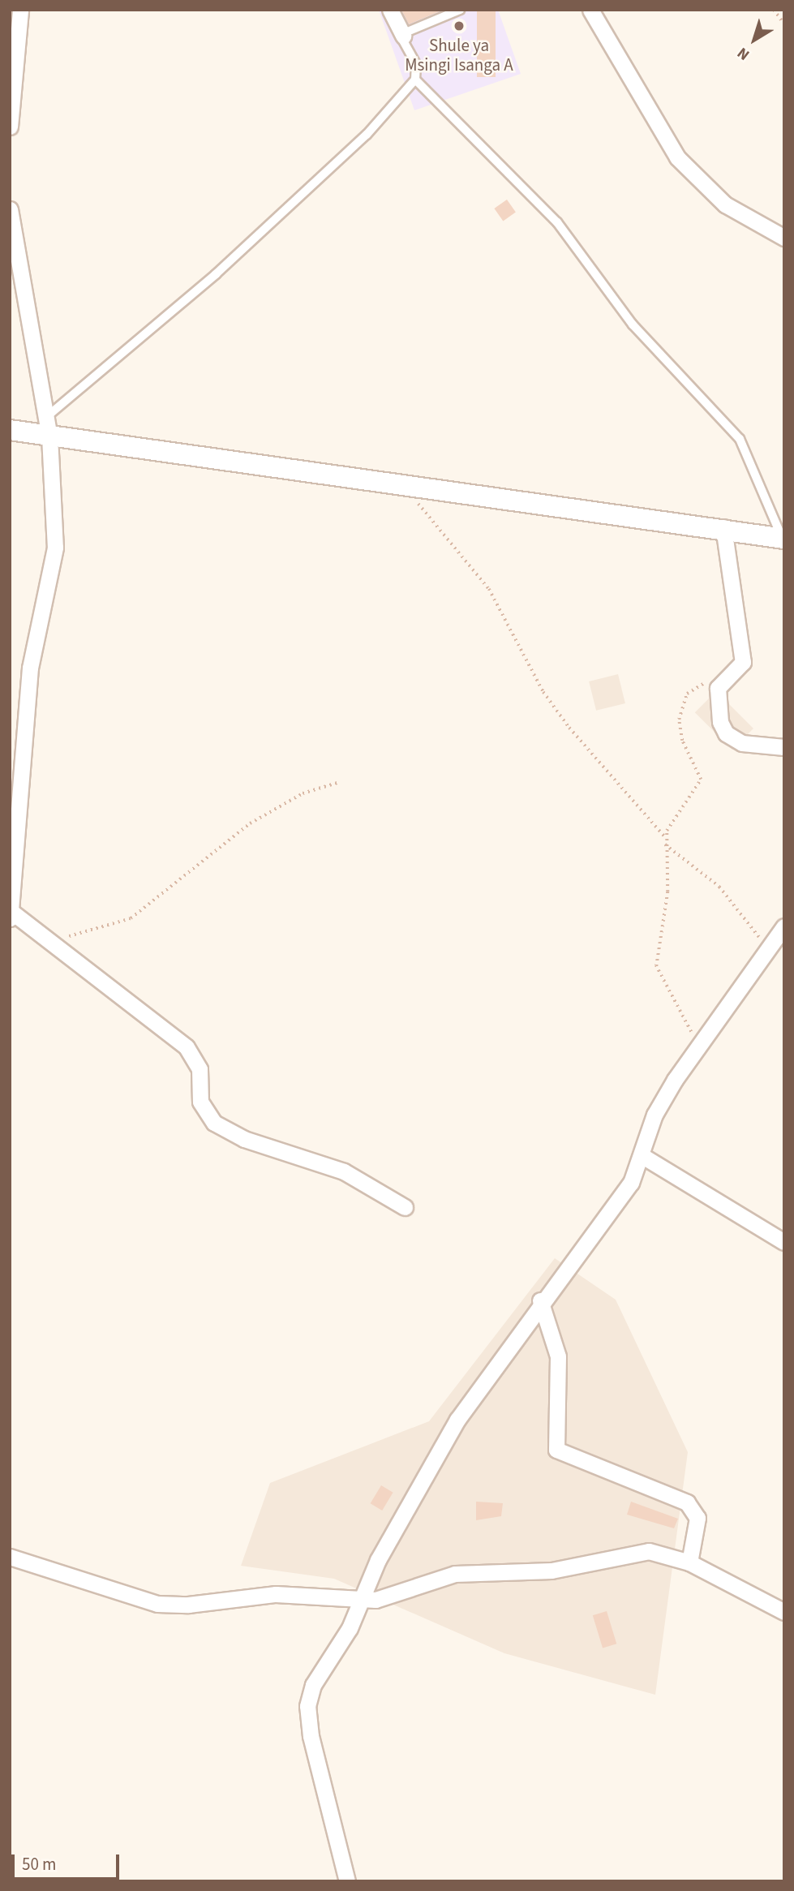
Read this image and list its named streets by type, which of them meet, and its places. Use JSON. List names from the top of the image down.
{
  "places": ["Shule ya Msingi Isanga A"],
  "scale_bar": "50 m",
  "north": "bottom left"
}
